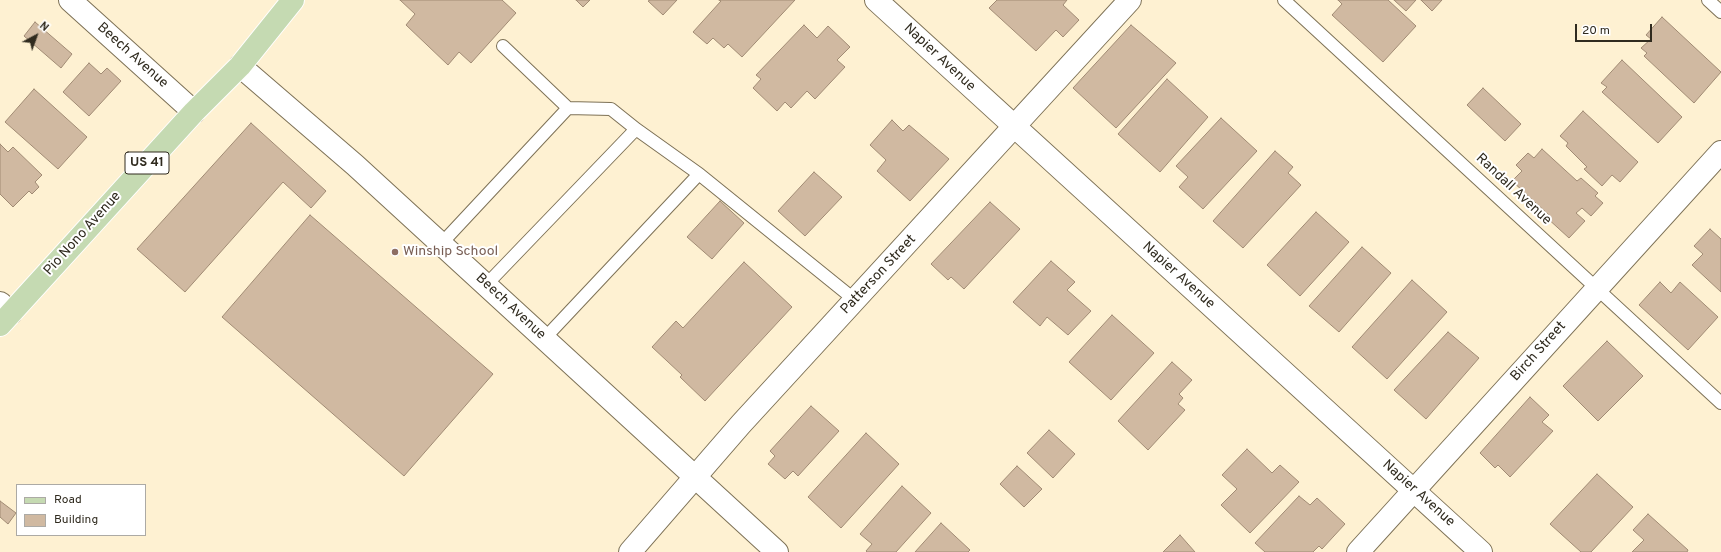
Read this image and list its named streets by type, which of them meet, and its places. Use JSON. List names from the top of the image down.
{
  "streets": {
    "main road": ["US 41", "Pio Nono Avenue"],
    "street": [
      "Beech Avenue",
      "Napier Avenue",
      "Patterson Street",
      "Birch Street"
    ],
    "lane": ["Randall Avenue"]
  },
  "crossings": [
    ["Beech Avenue", "Pio Nono Avenue"],
    ["Beech Avenue", "Patterson Street"],
    ["Napier Avenue", "Patterson Street"],
    ["Napier Avenue", "Birch Street"],
    ["Randall Avenue", "Birch Street"]
  ],
  "places": ["Winship School"],
  "legend": ["Road", "Building"],
  "scale_bar": "20 m",
  "north": "top right"
}
